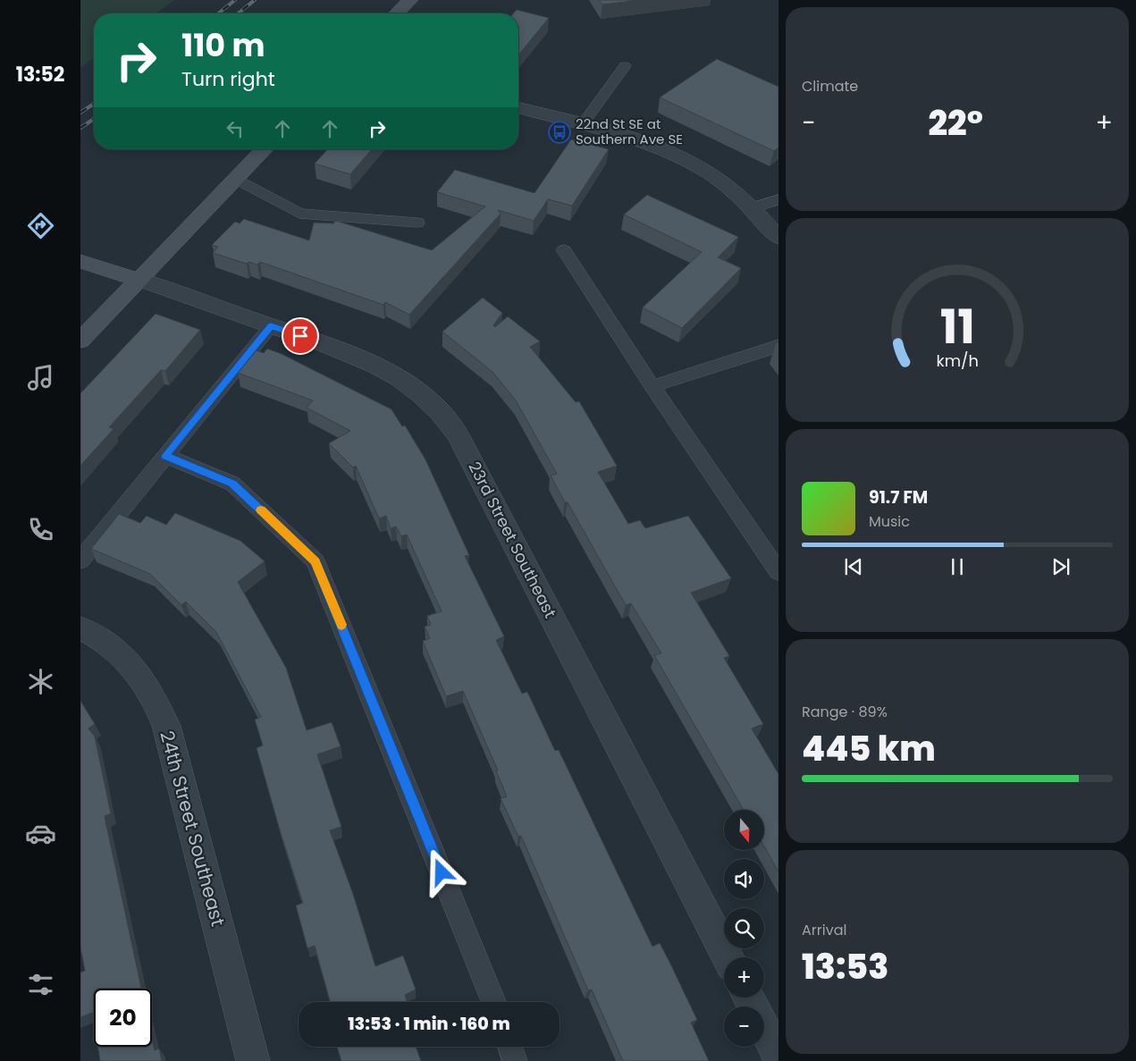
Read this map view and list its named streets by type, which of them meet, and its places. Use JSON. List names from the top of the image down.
{
  "streets": {
    "street": ["23rd Street Southeast", "24th Street Southeast"]
  },
  "places": {
    "bus stop": ["22nd St SE at Southern Ave SE"]
  },
  "north": "bottom",
  "page": {
    "tabs": "13:52",
    "tile": [
      "Climate",
      ["Range · 89%", "445 km"],
      ["Arrival", "13:53"]
    ],
    "turn": ["110 m", "Turn right"],
    "heat": ["−", "22°", "+"],
    "song": ["91.7 FM", "Music"],
    "map_buttons": ["+", "−"],
    "limit": "20",
    "trip": "13:53 · 1 min · 160 m",
    "gauge": ["11", "km/h"]
  }
}
